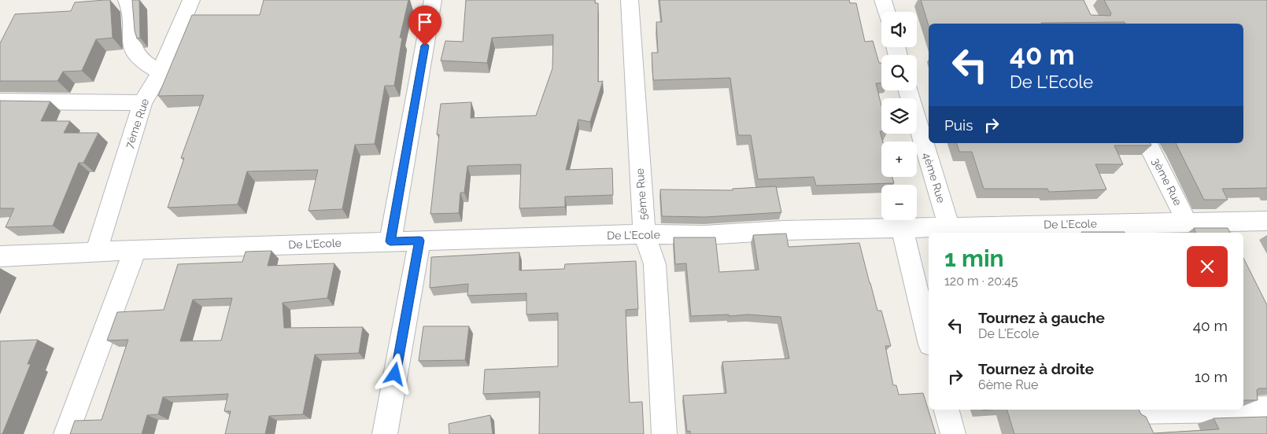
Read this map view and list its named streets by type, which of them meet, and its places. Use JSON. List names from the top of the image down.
{
  "streets": {
    "street": [
      "7ème Rue",
      "4ème Rue",
      "3ème Rue",
      "5ème Rue",
      "De L'Ecole"
    ]
  },
  "crossings": [
    ["7ème Rue", "De L'Ecole"],
    ["4ème Rue", "De L'Ecole"],
    ["3ème Rue", "De L'Ecole"],
    ["5ème Rue", "De L'Ecole"]
  ],
  "page": {
    "map_buttons": ["+", "−"],
    "turn": ["40 m", "De L'Ecole"],
    "then": "Puis",
    "heading": ["1 min", "120 m · 20:45"],
    "list": [
      {
        "name": "Tournez à gauche",
        "note": "De L'Ecole",
        "value": "40 m"
      },
      {
        "name": "Tournez à droite",
        "note": "6ème Rue",
        "value": "10 m"
      }
    ]
  }
}
